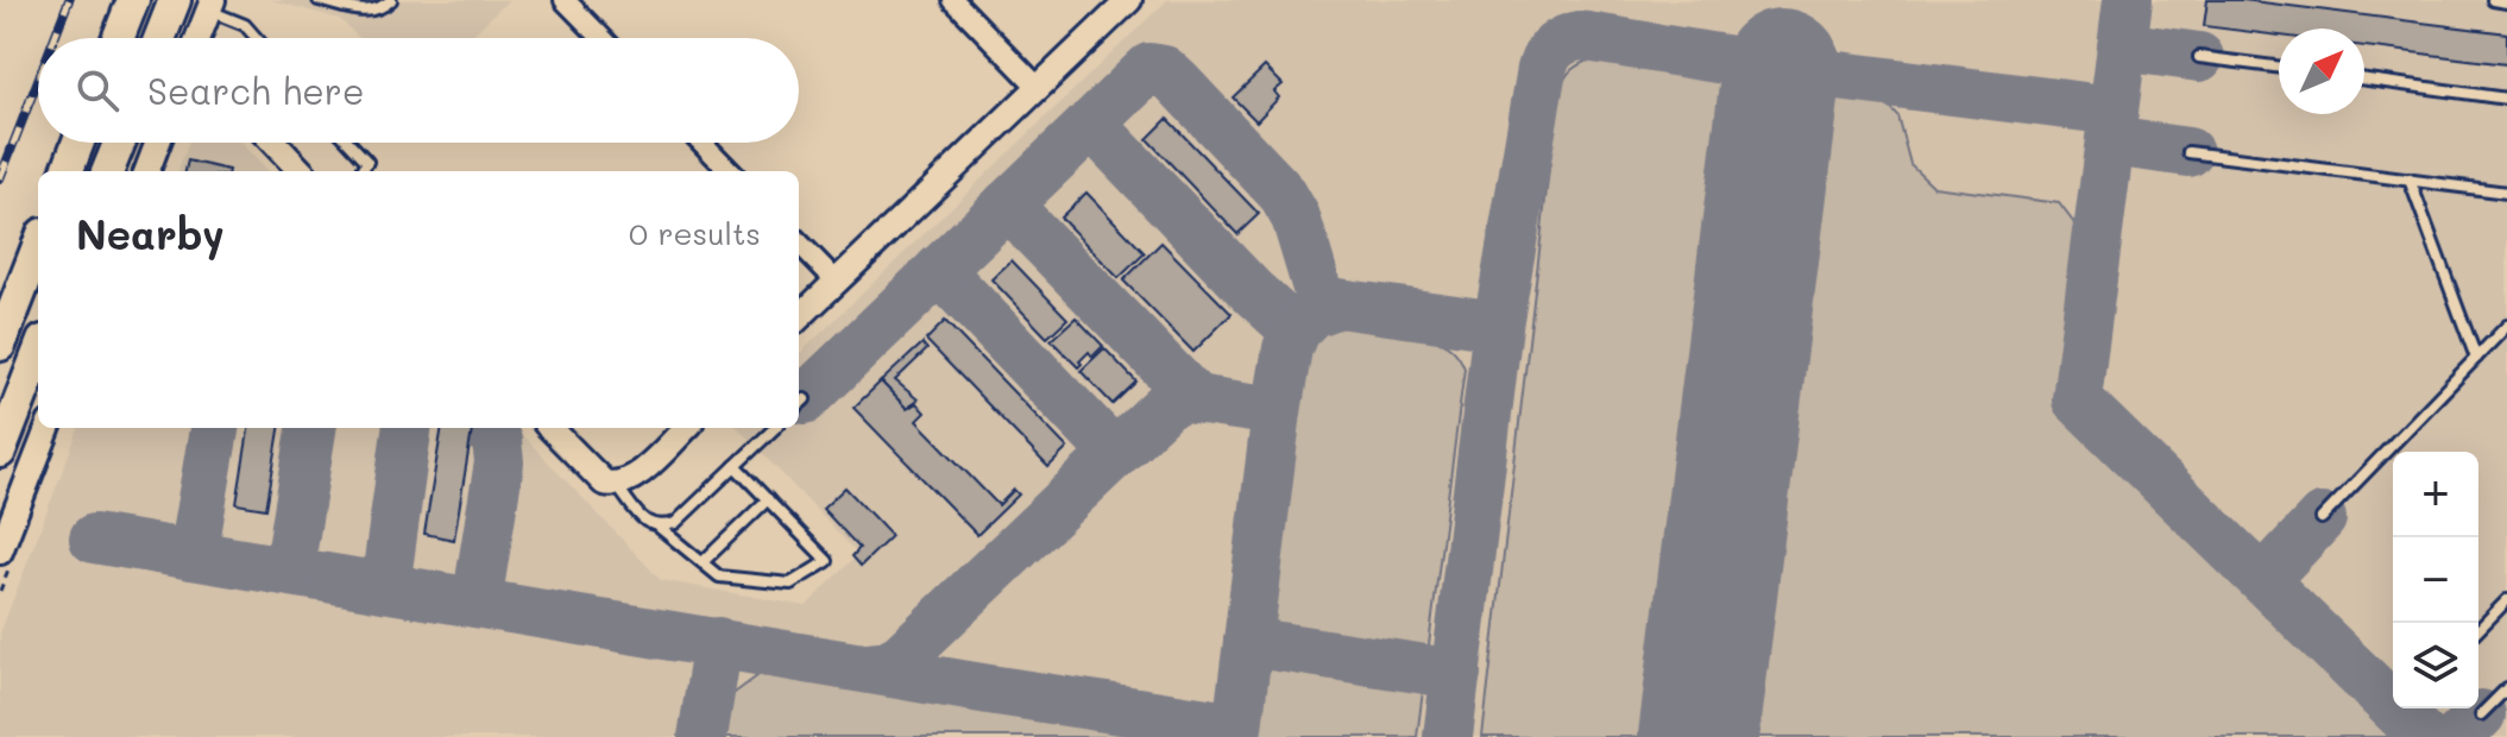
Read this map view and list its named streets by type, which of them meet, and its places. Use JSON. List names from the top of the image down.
{
  "north": "top right",
  "page": {
    "search": "Search here",
    "heading": ["Nearby", "0 results"],
    "map_buttons": ["+", "−"]
  }
}
